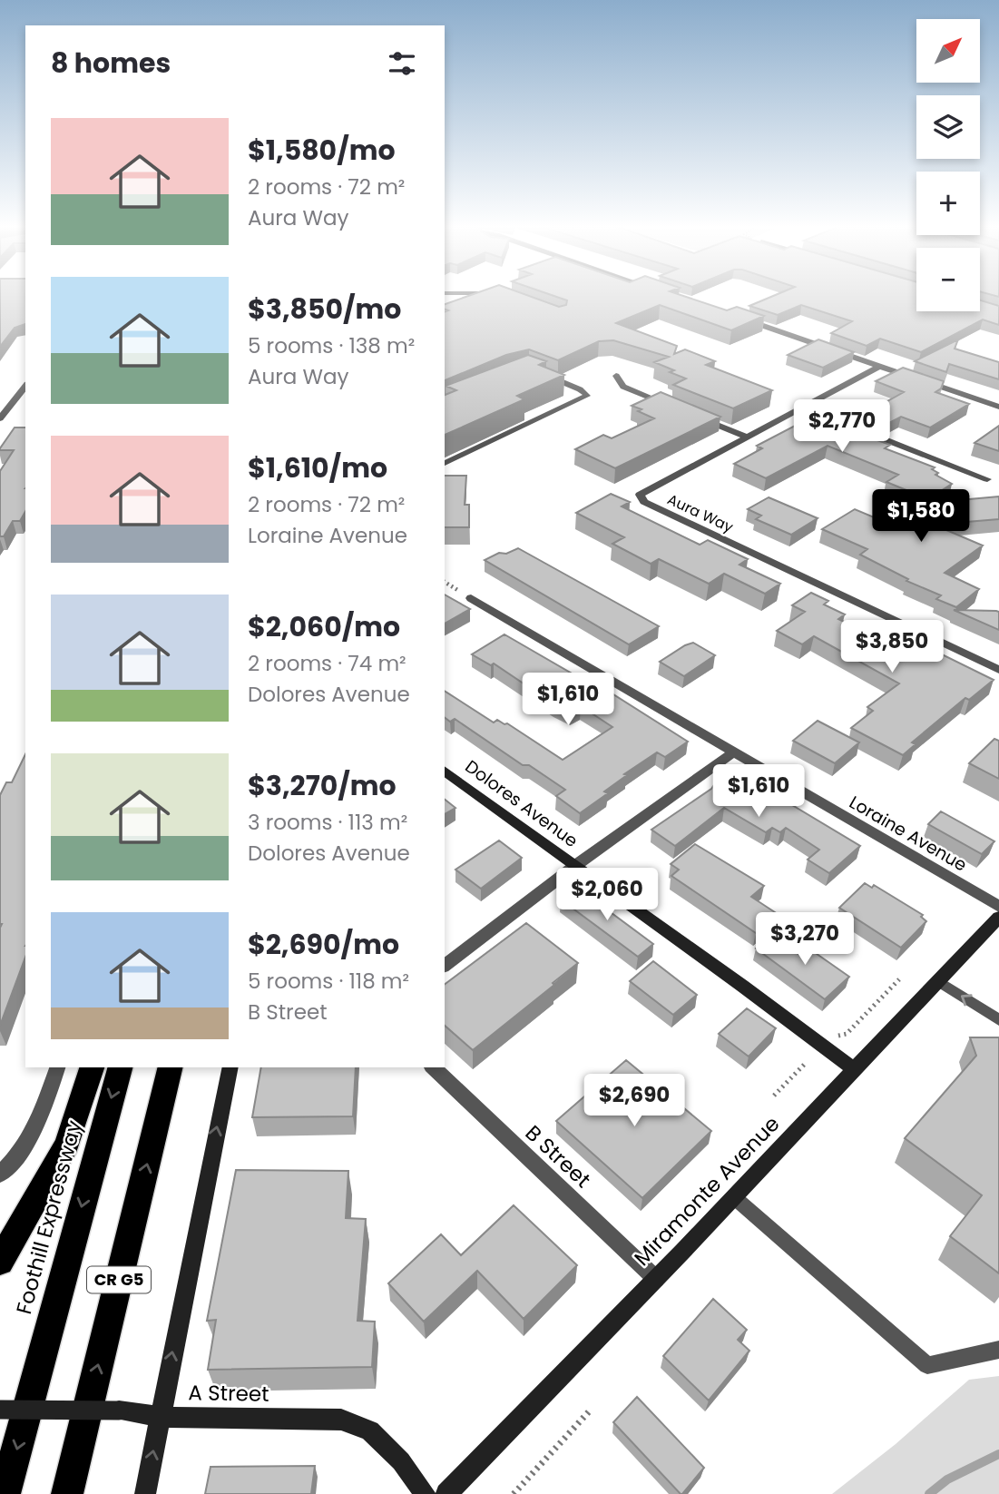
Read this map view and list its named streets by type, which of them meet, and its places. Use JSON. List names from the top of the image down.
{
  "streets": {
    "highway": ["Foothill Expressway", "CR G5"],
    "street": [
      "Aura Way",
      "Dolores Avenue",
      "Loraine Avenue",
      "B Street",
      "Miramonte Avenue",
      "A Street"
    ]
  },
  "crossings": [
    ["Dolores Avenue", "Miramonte Avenue"],
    ["B Street", "Miramonte Avenue"]
  ],
  "north": "top right",
  "page": {
    "map_buttons": ["+", "−"],
    "heading": "8 homes",
    "list": [
      {
        "name": "$1,580/mo",
        "note": "2 rooms · 72 m² · Aura Way"
      },
      {
        "name": "$3,850/mo",
        "note": "5 rooms · 138 m² · Aura Way"
      },
      {
        "name": "$1,610/mo",
        "note": "2 rooms · 72 m² · Loraine Avenue"
      },
      {
        "name": "$2,060/mo",
        "note": "2 rooms · 74 m² · Dolores Avenue"
      },
      {
        "name": "$3,270/mo",
        "note": "3 rooms · 113 m² · Dolores Avenue"
      },
      {
        "name": "$2,690/mo",
        "note": "5 rooms · 118 m² · B Street"
      }
    ],
    "price": [
      "$2,770",
      "$1,580",
      "$3,850",
      "$1,610",
      "$1,610",
      "$2,060",
      "$3,270",
      "$2,690"
    ]
  }
}
